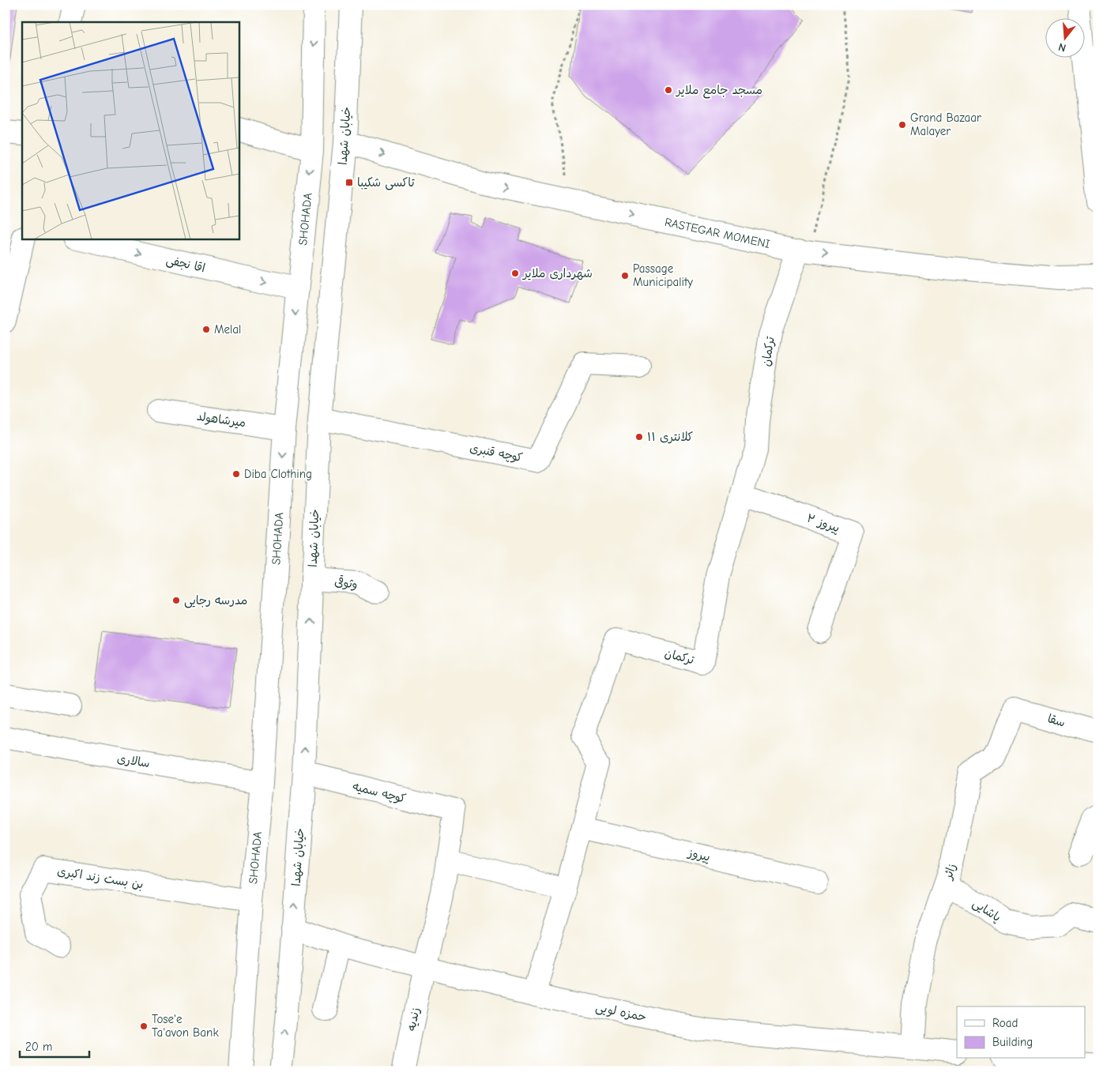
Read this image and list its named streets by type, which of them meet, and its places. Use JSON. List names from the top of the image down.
{
  "streets": {
    "street": [
      "خیابان شهدا",
      "SHOHADA",
      "RASTEGAR MOMENI",
      "اقا نجفی",
      "ترکمان",
      "میرشاهولد",
      "کوچه قنبری",
      "پیروز ۲",
      "وثوقی",
      "سقا",
      "سالاری",
      "کوچه سمیه",
      "پیروز",
      "زائر",
      "بن بست زند اکبری",
      "پاشایی",
      "حمزه لویی",
      "زندیه"
    ]
  },
  "crossings": [
    ["خیابان شهدا", "RASTEGAR MOMENI"],
    ["خیابان شهدا", "کوچه قنبری"],
    ["خیابان شهدا", "وثوقی"],
    ["خیابان شهدا", "کوچه سمیه"],
    ["خیابان شهدا", "حمزه لویی"],
    ["SHOHADA", "اقا نجفی"],
    ["SHOHADA", "میرشاهولد"],
    ["SHOHADA", "سالاری"],
    ["SHOHADA", "بن بست زند اکبری"],
    ["RASTEGAR MOMENI", "ترکمان"],
    ["ترکمان", "پیروز ۲"],
    ["ترکمان", "پیروز"],
    ["ترکمان", "حمزه لویی"],
    ["سقا", "زائر"],
    ["کوچه سمیه", "زندیه"],
    ["زائر", "پاشایی"],
    ["زائر", "حمزه لویی"],
    ["حمزه لویی", "زندیه"]
  ],
  "one_way": ["خیابان شهدا", "SHOHADA", "RASTEGAR MOMENI"],
  "places": {
    "other": [
      "مسجد جامع ملایر",
      "Grand Bazaar Malayer",
      "شهرداری ملایر",
      "Passage Municipality",
      "Melal",
      "کلانتری ۱۱",
      "Diba Clothing",
      "مدرسه رجایی",
      "Tose'e Ta'avon Bank"
    ],
    "transit": ["تاکسی شکیبا"]
  },
  "legend": ["Road", "Building"],
  "scale_bar": "20 m",
  "north": "bottom"
}
